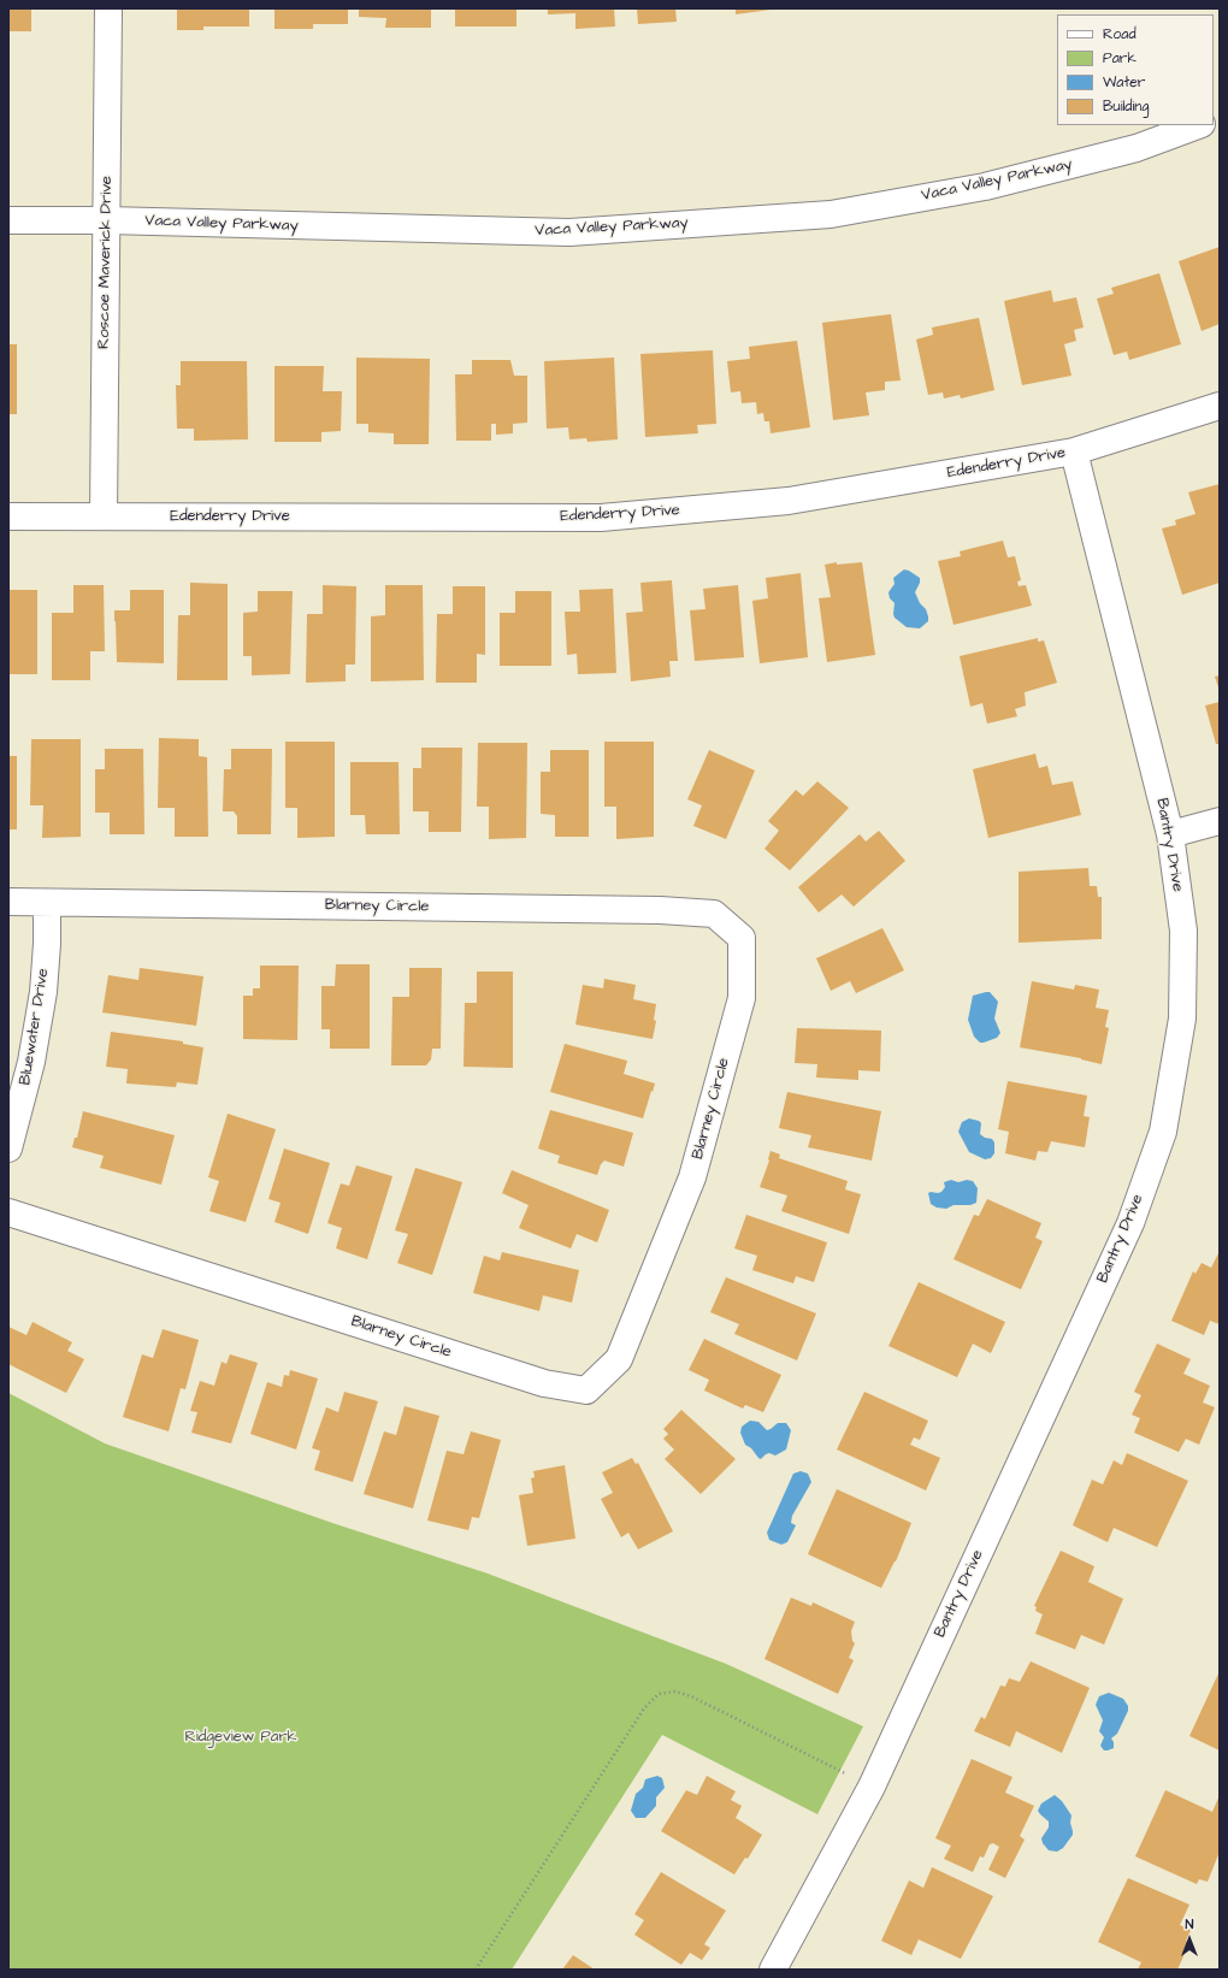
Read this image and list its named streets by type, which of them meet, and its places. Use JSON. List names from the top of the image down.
{
  "streets": {
    "street": [
      "Vaca Valley Parkway",
      "Roscoe Maverick Drive",
      "Edenderry Drive",
      "Bantry Drive",
      "Blarney Circle",
      "Bluewater Drive"
    ]
  },
  "crossings": [
    ["Vaca Valley Parkway", "Roscoe Maverick Drive"],
    ["Roscoe Maverick Drive", "Edenderry Drive"],
    ["Edenderry Drive", "Bantry Drive"],
    ["Blarney Circle", "Bluewater Drive"]
  ],
  "parks": ["Ridgeview Park"],
  "legend": [
    "Road",
    "Park",
    "Water",
    "Building"
  ],
  "north": "top"
}
